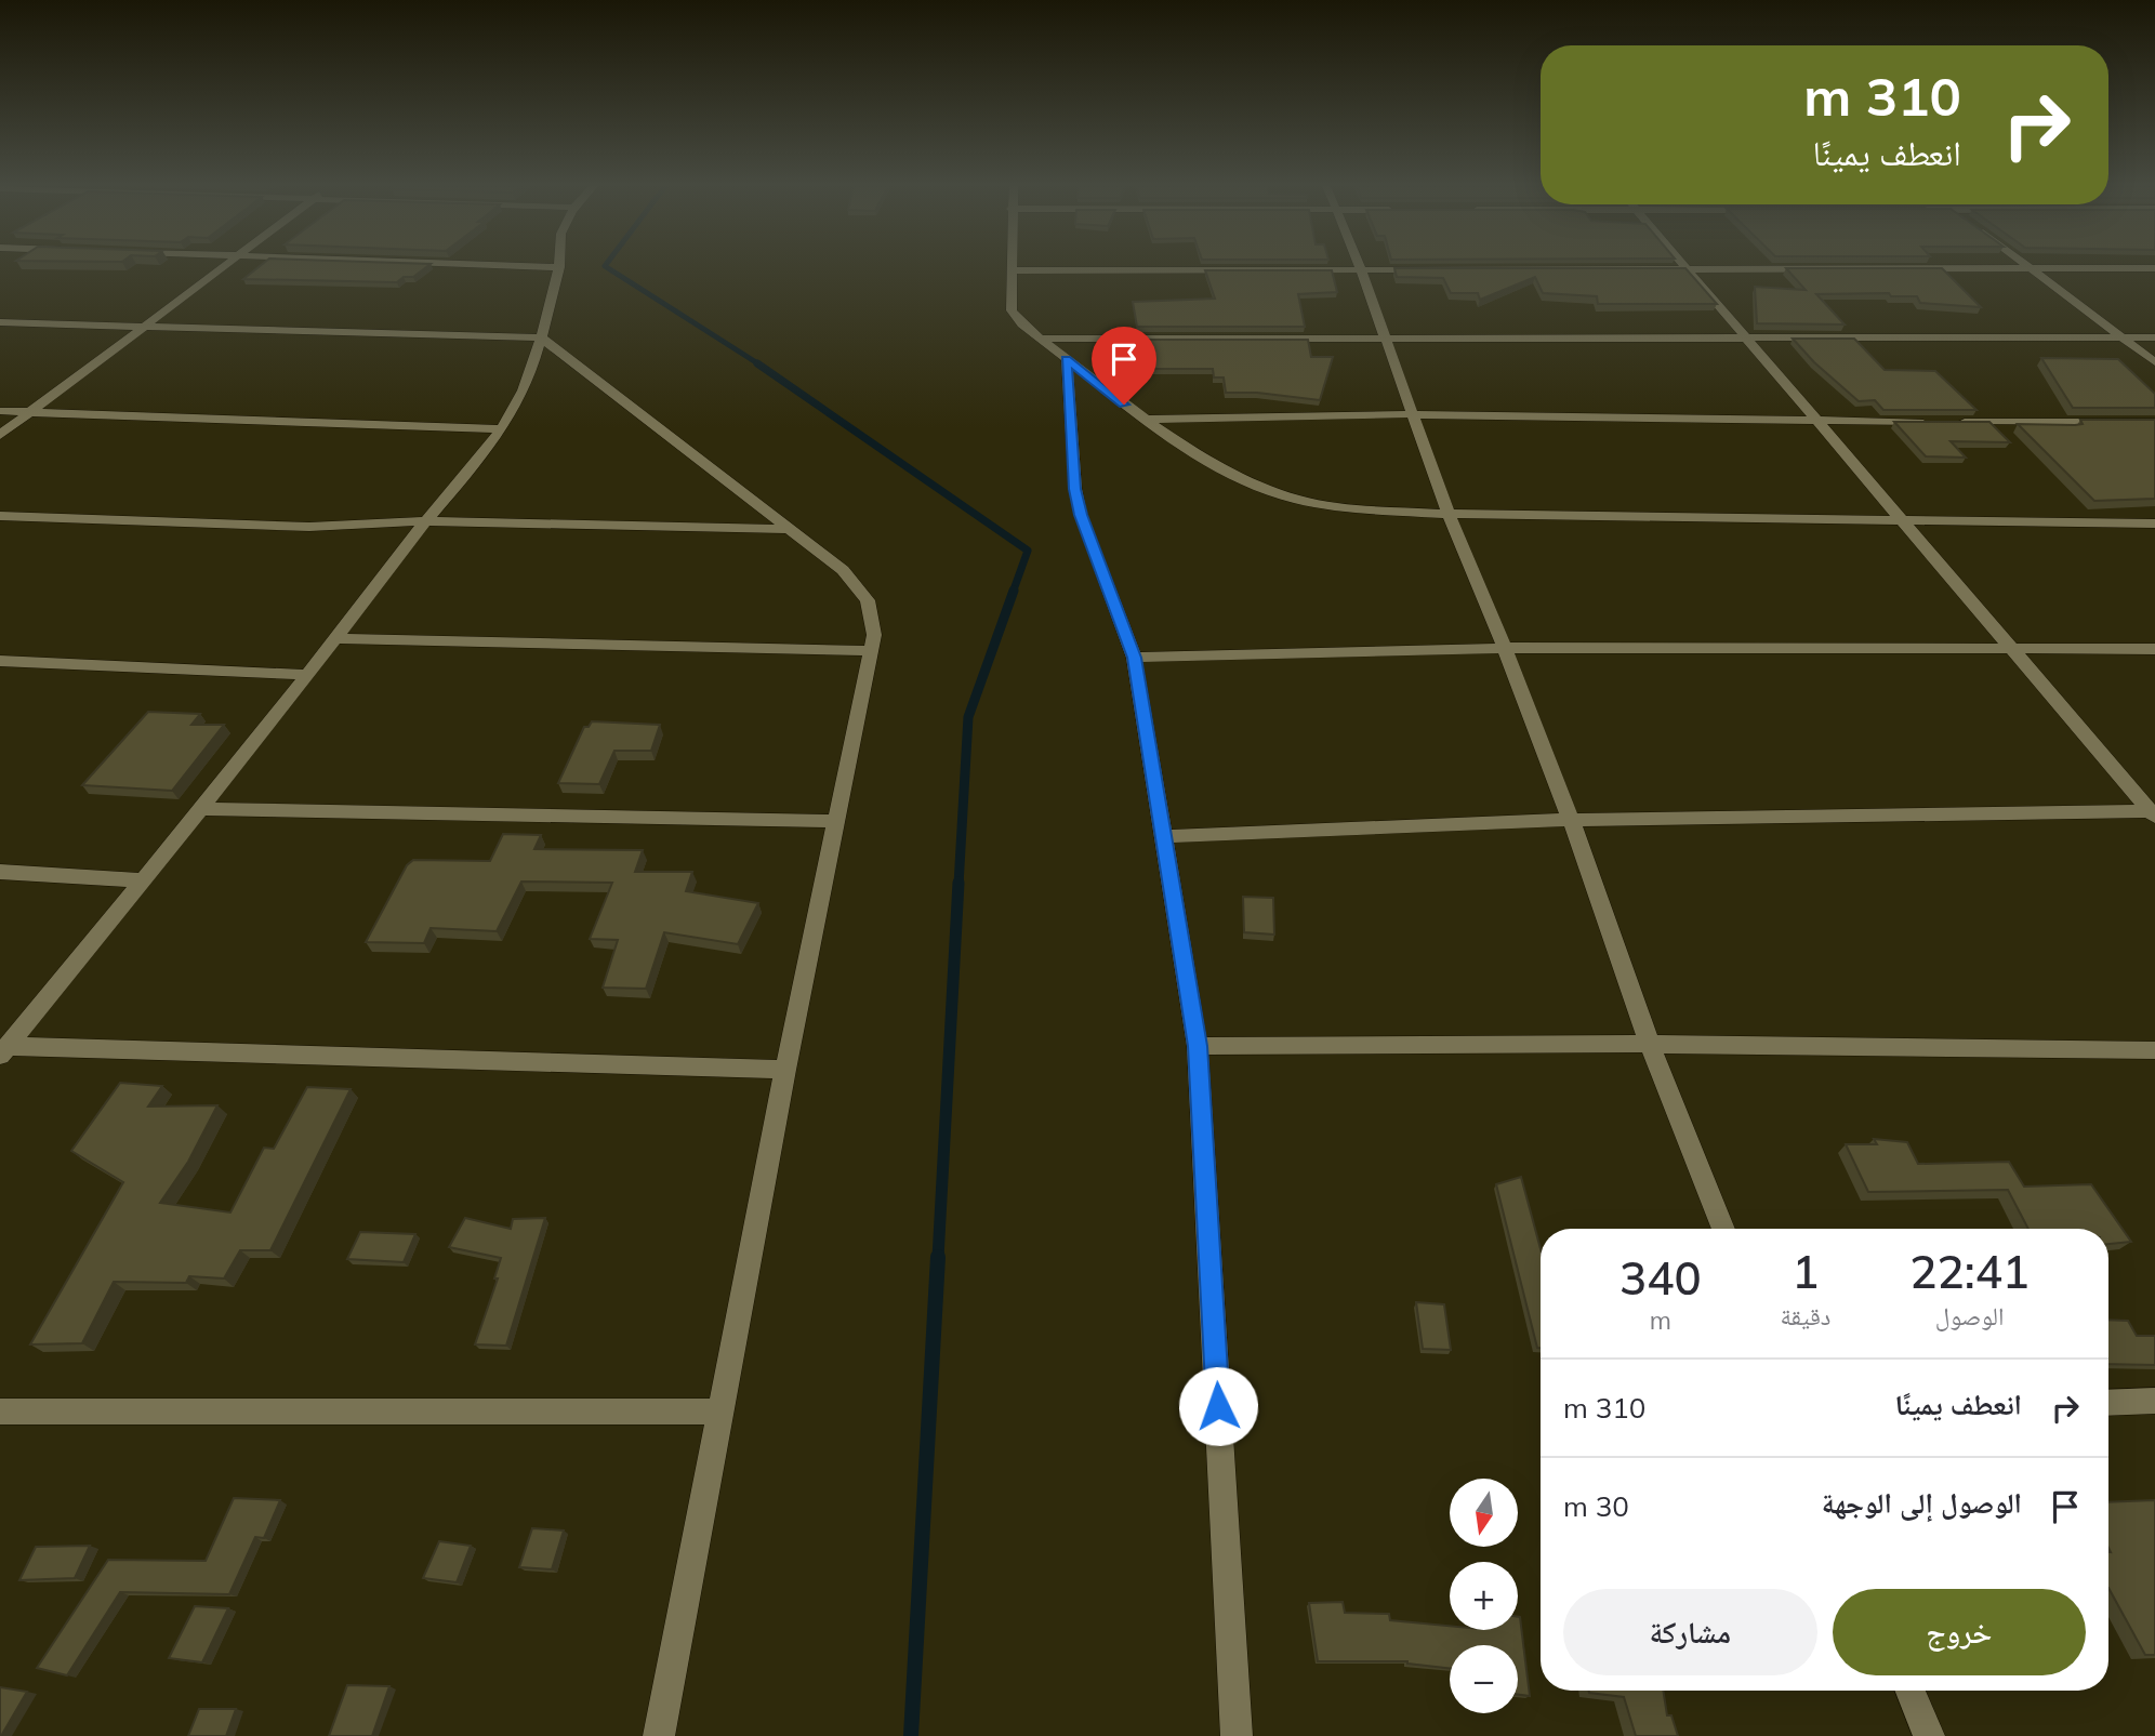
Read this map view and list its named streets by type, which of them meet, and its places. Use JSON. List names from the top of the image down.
{
  "north": "bottom",
  "page": {
    "turn": ["310 m", "انعطف يمينًا"],
    "eta": [
      "22:41",
      "الوصول",
      "1",
      "دقيقة",
      "340",
      "m"
    ],
    "list": [
      {
        "name": "انعطف يمينًا",
        "value": "310 m"
      },
      {
        "name": "الوصول إلى الوجهة",
        "value": "30 m"
      }
    ],
    "map_buttons": ["+", "−"],
    "buttons": ["خروج", "مشاركة"]
  }
}
